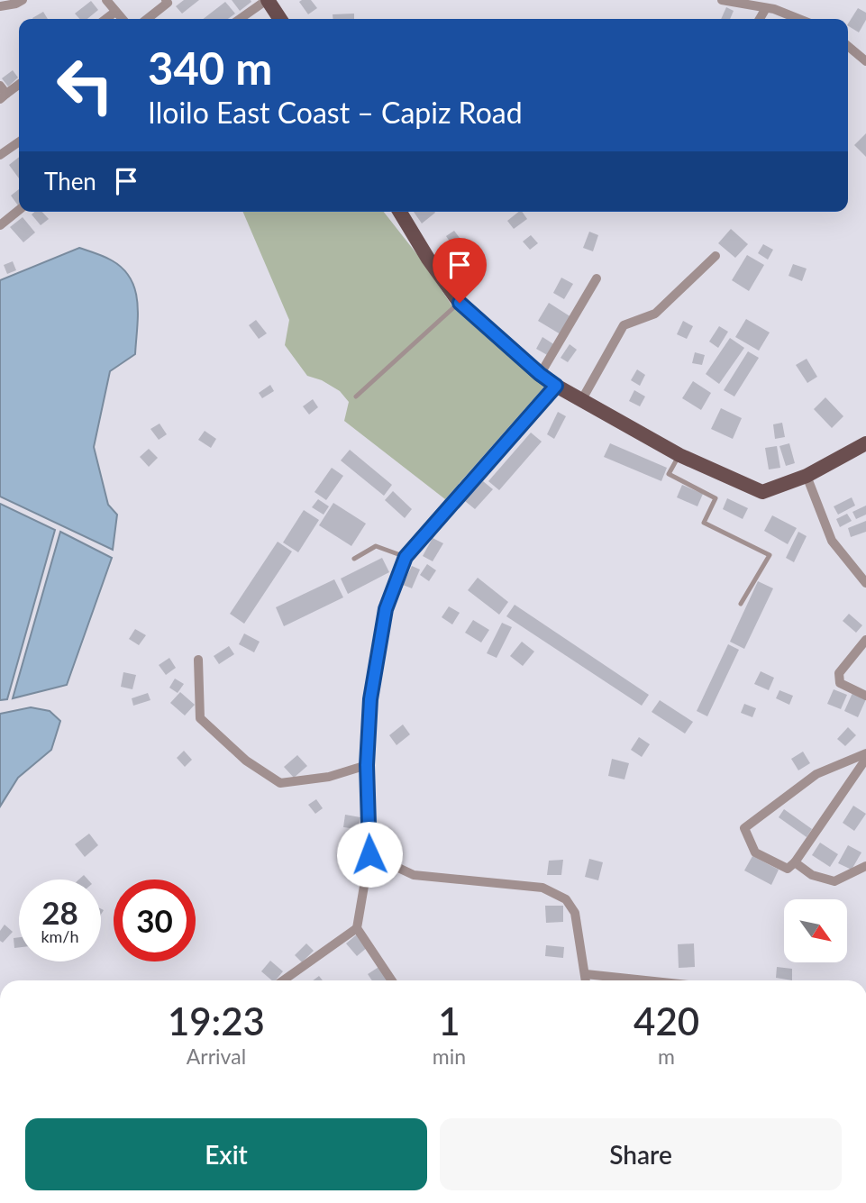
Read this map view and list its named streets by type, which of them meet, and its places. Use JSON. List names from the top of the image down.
{
  "north": "bottom right",
  "page": {
    "turn": ["340 m", "Iloilo East Coast – Capiz Road"],
    "then": "Then",
    "speed": "28 km/h",
    "limit": "30",
    "eta": [
      "19:23",
      "Arrival",
      "1",
      "min",
      "420",
      "m"
    ],
    "buttons": ["Exit", "Share"]
  }
}
